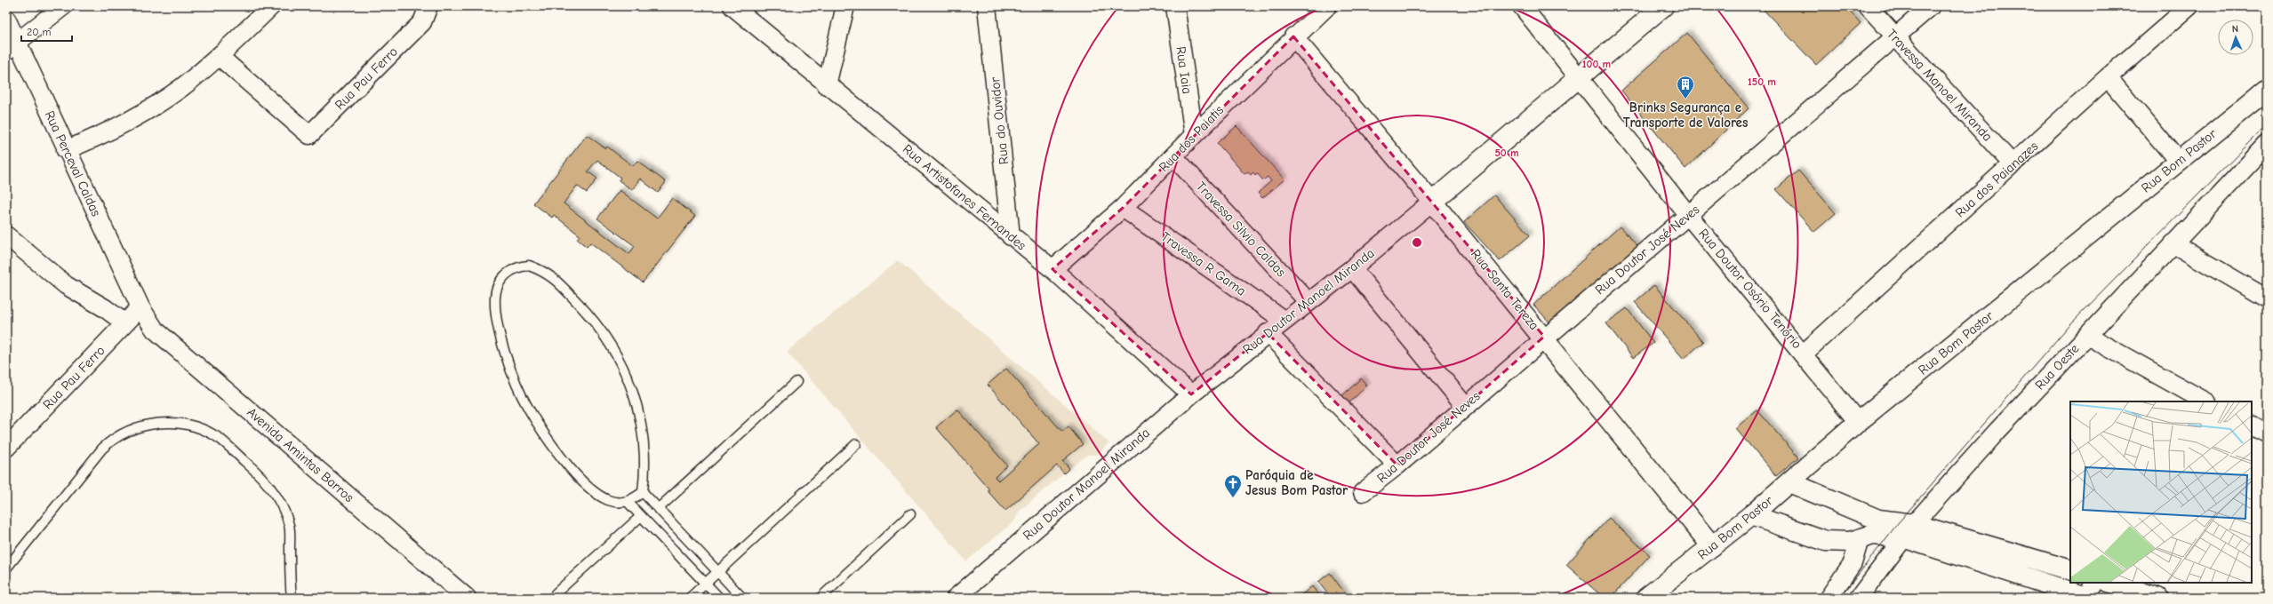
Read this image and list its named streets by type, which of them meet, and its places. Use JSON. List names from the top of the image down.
{
  "streets": {
    "street": [
      "Rua Iaia",
      "Rua Pau Ferro",
      "Travessa Manoel Miranda",
      "Rua do Ouvidor",
      "Rua dos Paiatis",
      "Rua Bom Pastor",
      "Rua Perceval Caldas",
      "Rua dos Paianazes",
      "Rua Artistofanes Fernandes",
      "Travessa Silvio Caldas",
      "Rua Doutor José Neves",
      "Travessa R Gama",
      "Rua Doutor Osório Tenório",
      "Rua Santa Tereza",
      "Rua Doutor Manoel Miranda",
      "Rua Oeste",
      "Avenida Amintas Barros"
    ]
  },
  "crossings": [
    ["Rua Iaia", "Rua dos Paiatis"],
    ["Rua Pau Ferro", "Rua Perceval Caldas"],
    ["Rua Pau Ferro", "Avenida Amintas Barros"],
    ["Travessa Manoel Miranda", "Rua dos Paianazes"],
    ["Travessa Manoel Miranda", "Rua Doutor José Neves"],
    ["Rua do Ouvidor", "Rua Artistofanes Fernandes"],
    ["Rua dos Paiatis", "Rua Artistofanes Fernandes"],
    ["Rua dos Paiatis", "Travessa Silvio Caldas"],
    ["Rua dos Paiatis", "Travessa R Gama"],
    ["Rua dos Paiatis", "Rua Santa Tereza"],
    ["Rua Bom Pastor", "Rua Doutor Osório Tenório"],
    ["Rua Bom Pastor", "Rua Santa Tereza"],
    ["Rua Perceval Caldas", "Avenida Amintas Barros"],
    ["Rua dos Paianazes", "Rua Doutor Osório Tenório"],
    ["Rua Artistofanes Fernandes", "Rua Doutor Manoel Miranda"],
    ["Travessa Silvio Caldas", "Rua Doutor Manoel Miranda"],
    ["Rua Doutor José Neves", "Rua Doutor Osório Tenório"],
    ["Rua Doutor José Neves", "Rua Santa Tereza"],
    ["Travessa R Gama", "Rua Doutor Manoel Miranda"],
    ["Rua Doutor Osório Tenório", "Rua Doutor Manoel Miranda"],
    ["Rua Santa Tereza", "Rua Doutor Manoel Miranda"]
  ],
  "places": {
    "building": ["Brinks Segurança e Transporte de Valores"],
    "church": ["Paróquia de Jesus Bom Pastor"]
  },
  "scale_bar": "20 m",
  "north": "top",
  "rings": ["100 m", "150 m", "50 m"]
}
